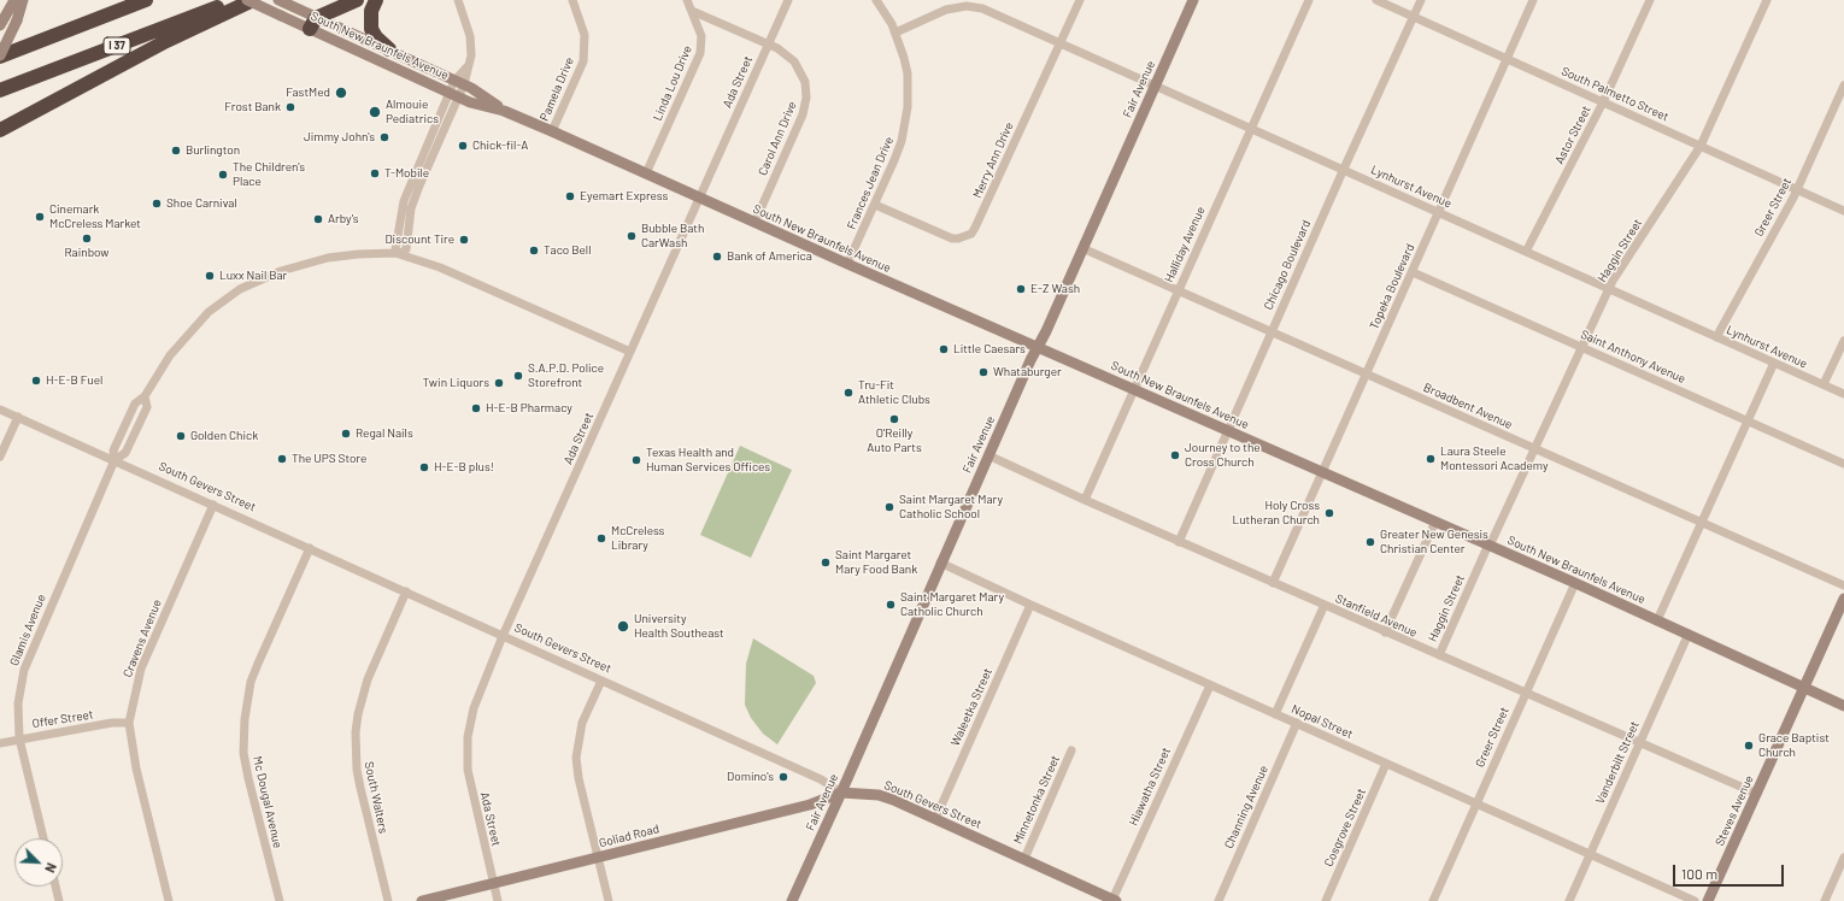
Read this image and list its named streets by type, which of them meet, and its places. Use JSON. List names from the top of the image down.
{
  "streets": {
    "highway": ["I 37"],
    "main road": [
      "South New Braunfels Avenue",
      "Fair Avenue",
      "South Gevers Street",
      "Steves Avenue",
      "Goliad Road"
    ],
    "street": [
      "Ada Street",
      "Linda Lou Drive",
      "Pamela Drive",
      "South Palmetto Street",
      "Astor Street",
      "Carol Ann Drive",
      "Merry Ann Drive",
      "Frances Jean Drive",
      "Lynhurst Avenue",
      "Greer Street",
      "Halliday Avenue",
      "Haggin Street",
      "Chicago Boulevard",
      "Topeka Boulevard",
      "Saint Anthony Avenue",
      "Broadbent Avenue",
      "Stanfield Avenue",
      "Glamis Avenue",
      "Cravens Avenue",
      "Waleetka Street",
      "Offer Street",
      "Nopal Street",
      "Vanderbilt Street",
      "Hiawatha Street",
      "South Walters",
      "Minnetonka Street",
      "Mc Dougal Avenue",
      "Channing Avenue",
      "Cosgrove Street"
    ]
  },
  "crossings": [
    ["South New Braunfels Avenue", "Ada Street"],
    ["South New Braunfels Avenue", "Linda Lou Drive"],
    ["South New Braunfels Avenue", "Pamela Drive"],
    ["South New Braunfels Avenue", "Fair Avenue"],
    ["South New Braunfels Avenue", "Carol Ann Drive"],
    ["South New Braunfels Avenue", "Frances Jean Drive"],
    ["South New Braunfels Avenue", "Greer Street"],
    ["South New Braunfels Avenue", "Halliday Avenue"],
    ["South New Braunfels Avenue", "Haggin Street"],
    ["South New Braunfels Avenue", "Chicago Boulevard"],
    ["South New Braunfels Avenue", "Topeka Boulevard"],
    ["South New Braunfels Avenue", "Vanderbilt Street"],
    ["South New Braunfels Avenue", "Steves Avenue"],
    ["Ada Street", "Carol Ann Drive"],
    ["Ada Street", "South Gevers Street"],
    ["Ada Street", "Goliad Road"],
    ["Linda Lou Drive", "Carol Ann Drive"],
    ["Fair Avenue", "Lynhurst Avenue"],
    ["Fair Avenue", "Broadbent Avenue"],
    ["Fair Avenue", "South Gevers Street"],
    ["Fair Avenue", "Stanfield Avenue"],
    ["Fair Avenue", "Nopal Street"],
    ["Fair Avenue", "Goliad Road"],
    ["South Palmetto Street", "Astor Street"],
    ["South Palmetto Street", "Greer Street"],
    ["South Palmetto Street", "Haggin Street"],
    ["South Palmetto Street", "Chicago Boulevard"],
    ["South Palmetto Street", "Topeka Boulevard"],
    ["Astor Street", "Lynhurst Avenue"],
    ["Merry Ann Drive", "Frances Jean Drive"],
    ["Merry Ann Drive", "Lynhurst Avenue"],
    ["Lynhurst Avenue", "Greer Street"],
    ["Lynhurst Avenue", "Halliday Avenue"],
    ["Lynhurst Avenue", "Haggin Street"],
    ["Lynhurst Avenue", "Chicago Boulevard"],
    ["Lynhurst Avenue", "Topeka Boulevard"],
    ["Greer Street", "Stanfield Avenue"],
    ["Greer Street", "Nopal Street"],
    ["Halliday Avenue", "Broadbent Avenue"],
    ["Halliday Avenue", "Stanfield Avenue"],
    ["Haggin Street", "Saint Anthony Avenue"],
    ["Haggin Street", "Broadbent Avenue"],
    ["Haggin Street", "Stanfield Avenue"],
    ["Chicago Boulevard", "Broadbent Avenue"],
    ["Chicago Boulevard", "Stanfield Avenue"],
    ["Topeka Boulevard", "Saint Anthony Avenue"],
    ["Topeka Boulevard", "Broadbent Avenue"],
    ["Topeka Boulevard", "Stanfield Avenue"],
    ["South Gevers Street", "Glamis Avenue"],
    ["South Gevers Street", "Cravens Avenue"],
    ["South Gevers Street", "Waleetka Street"],
    ["South Gevers Street", "Hiawatha Street"],
    ["South Gevers Street", "South Walters"],
    ["South Gevers Street", "Minnetonka Street"],
    ["South Gevers Street", "Mc Dougal Avenue"],
    ["South Gevers Street", "Goliad Road"],
    ["Stanfield Avenue", "Vanderbilt Street"],
    ["Stanfield Avenue", "Steves Avenue"],
    ["Glamis Avenue", "Offer Street"],
    ["Cravens Avenue", "Offer Street"],
    ["Waleetka Street", "Nopal Street"],
    ["Nopal Street", "Vanderbilt Street"],
    ["Nopal Street", "Hiawatha Street"],
    ["Nopal Street", "Channing Avenue"],
    ["Nopal Street", "Cosgrove Street"]
  ],
  "places": [
    "FastMed",
    "Frost Bank",
    "Almouie Pediatrics",
    "Jimmy John's",
    "Chick-fil-A",
    "Burlington",
    "T-Mobile",
    "The Children's Place",
    "Eyemart Express",
    "Shoe Carnival",
    "Cinemark McCreless Market",
    "Arby's",
    "Bubble Bath CarWash",
    "Rainbow",
    "Discount Tire",
    "Taco Bell",
    "Bank of America",
    "Luxx Nail Bar",
    "E-Z Wash",
    "Little Caesars",
    "Whataburger",
    "S.A.P.D. Police Storefront",
    "H-E-B Fuel",
    "Twin Liquors",
    "Tru-Fit Athletic Clubs",
    "H-E-B Pharmacy",
    "O'Reilly Auto Parts",
    "Regal Nails",
    "Golden Chick",
    "Journey to the Cross Church",
    "The UPS Store",
    "Laura Steele Montessori Academy",
    "Texas Health and Human Services Offices",
    "H-E-B plus!",
    "Saint Margaret Mary Catholic School",
    "Holy Cross Lutheran Church",
    "McCreless Library",
    "Greater New Genesis Christian Center",
    "Saint Margaret Mary Food Bank",
    "Saint Margaret Mary Catholic Church",
    "University Health Southeast",
    "Grace Baptist Church",
    "Domino's"
  ],
  "scale_bar": "100 m",
  "north": "bottom right"
}
